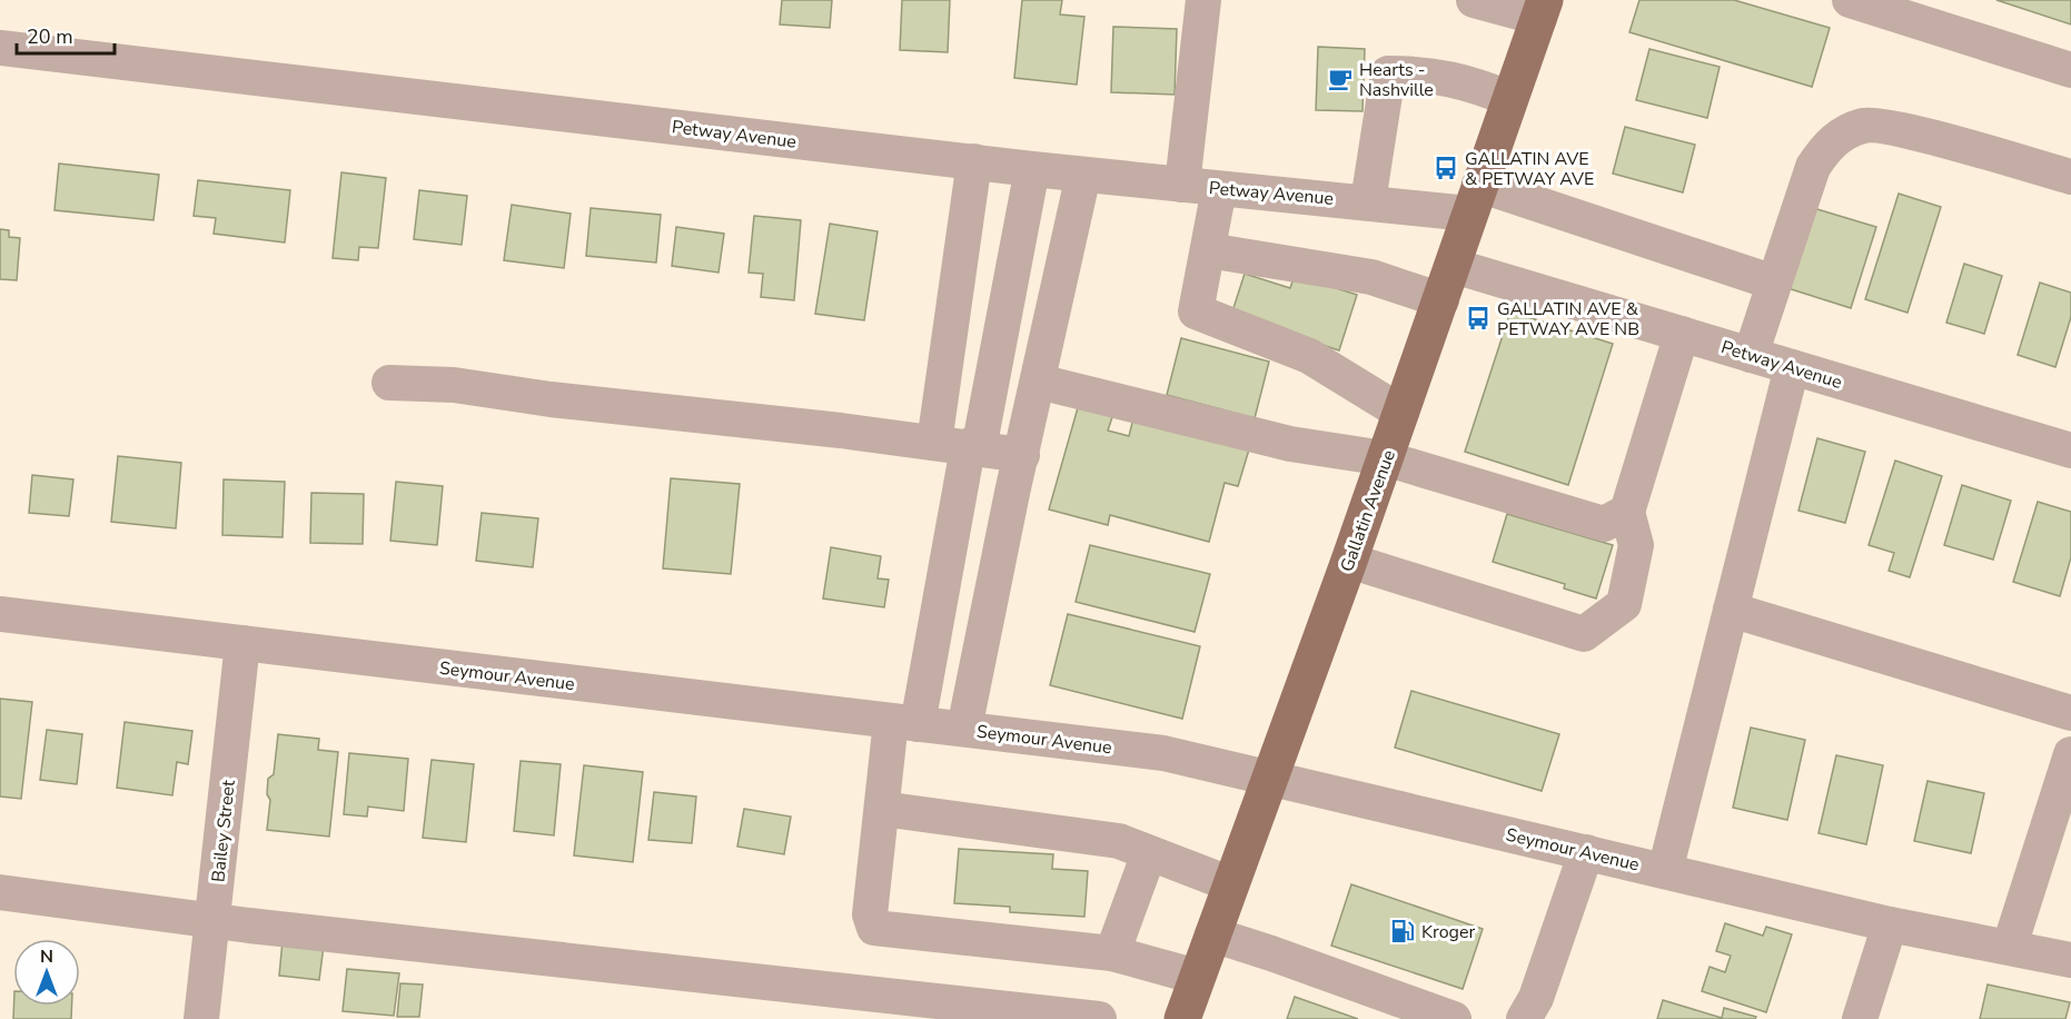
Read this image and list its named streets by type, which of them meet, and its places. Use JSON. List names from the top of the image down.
{
  "streets": {
    "main road": ["Gallatin Avenue"],
    "street": ["Petway Avenue", "Seymour Avenue", "Bailey Street"]
  },
  "crossings": [
    ["Petway Avenue", "Gallatin Avenue"],
    ["Gallatin Avenue", "Seymour Avenue"],
    ["Seymour Avenue", "Bailey Street"]
  ],
  "places": {
    "cafe": ["Hearts - Nashville"],
    "bus stop": ["GALLATIN AVE & PETWAY AVE", "GALLATIN AVE & PETWAY AVE NB"],
    "fuel station": ["Kroger"]
  },
  "scale_bar": "20 m",
  "north": "top"
}
